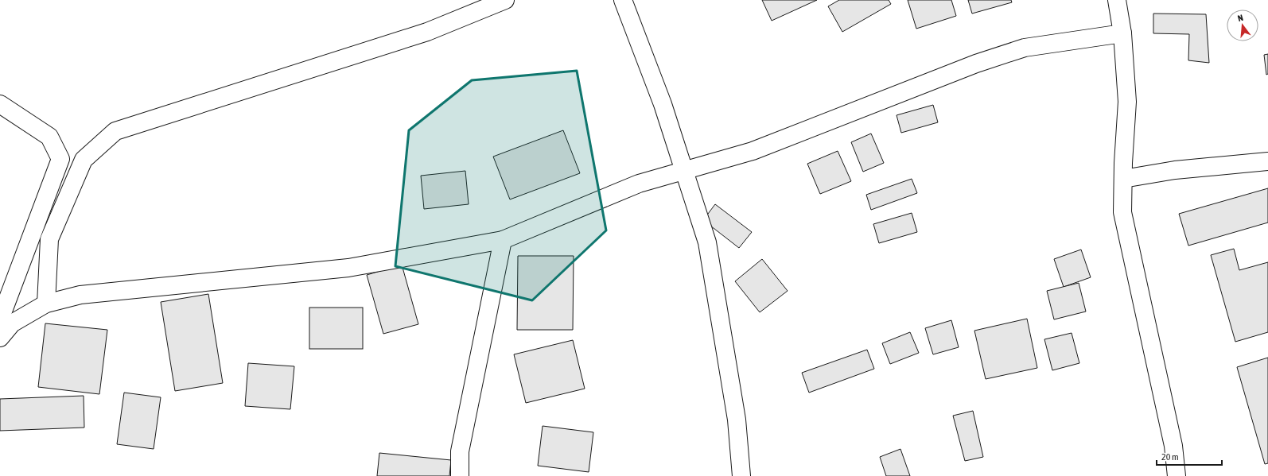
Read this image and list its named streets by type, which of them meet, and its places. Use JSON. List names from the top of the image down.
{
  "scale_bar": "20 m",
  "north": "top"
}
